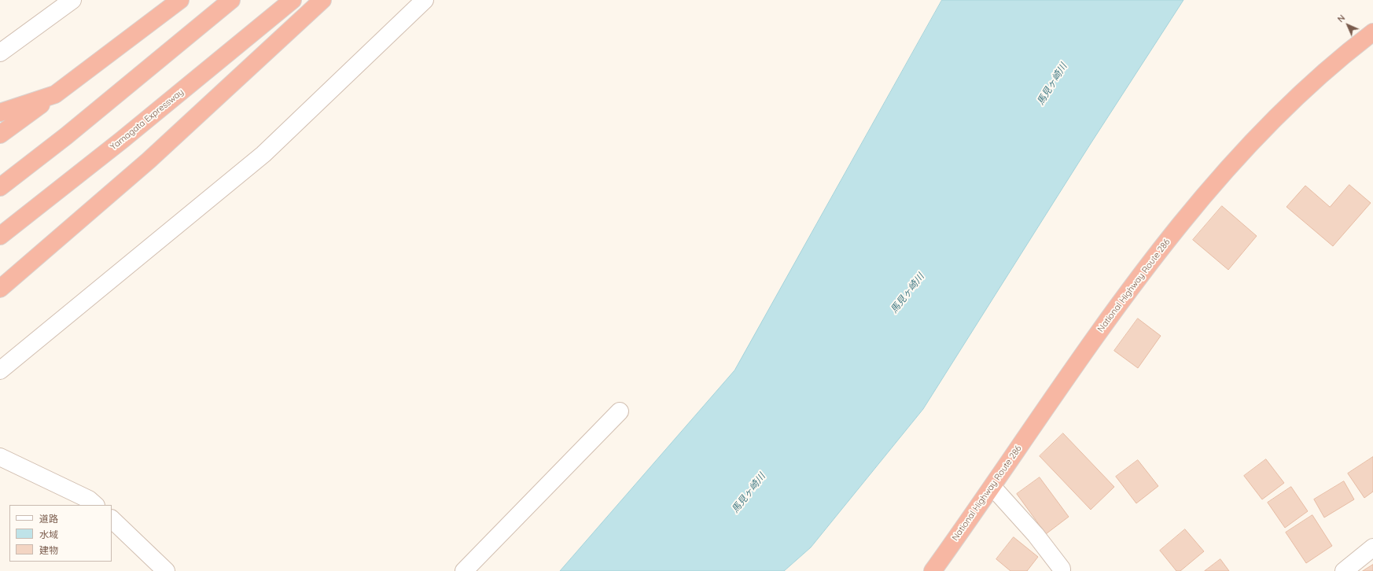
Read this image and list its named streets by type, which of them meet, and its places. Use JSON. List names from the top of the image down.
{
  "streets": {
    "highway": ["Yamagata Expressway", "National Highway Route 286"]
  },
  "water": ["馬見ヶ崎川"],
  "legend": ["道路", "水域", "建物"],
  "north": "top left"
}
